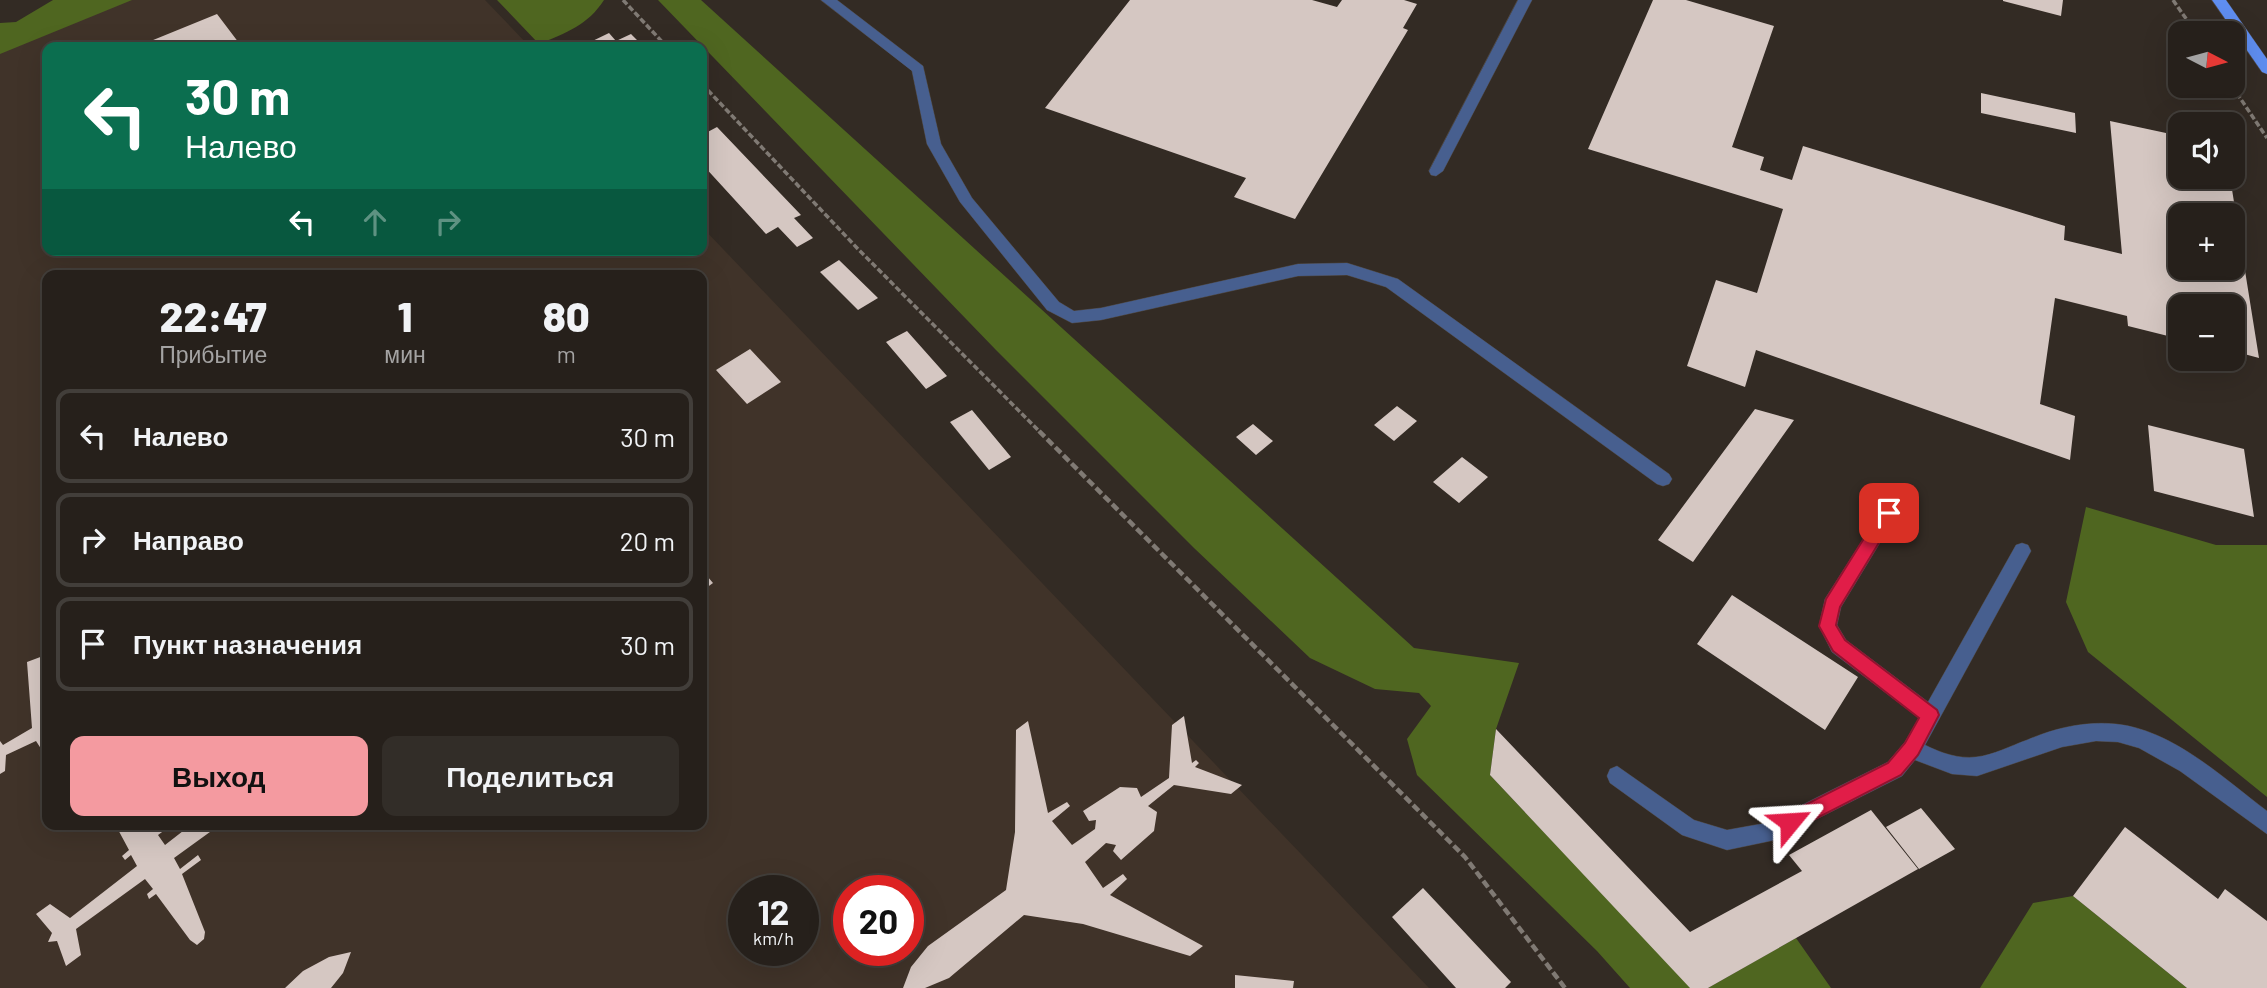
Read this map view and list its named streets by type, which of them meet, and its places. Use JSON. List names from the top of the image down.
{
  "north": "right",
  "page": {
    "map_buttons": ["+", "−"],
    "turn": ["30 m", "Налево"],
    "eta": [
      "22:47",
      "Прибытие",
      "1",
      "мин",
      "80",
      "m"
    ],
    "list": [
      {
        "name": "Налево",
        "value": "30 m"
      },
      {
        "name": "Направо",
        "value": "20 m"
      },
      {
        "name": "Пункт назначения",
        "value": "30 m"
      }
    ],
    "buttons": ["Выход", "Поделиться"],
    "speed": "12 km/h",
    "limit": "20"
  }
}
